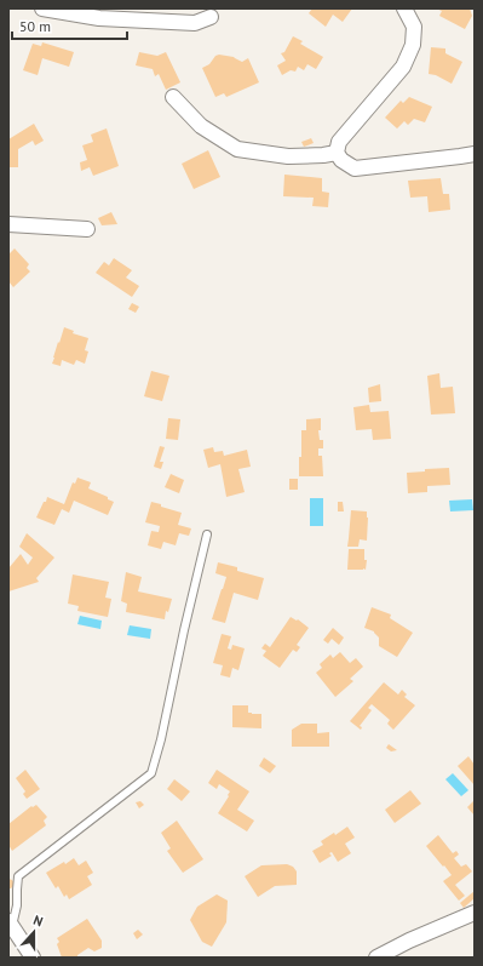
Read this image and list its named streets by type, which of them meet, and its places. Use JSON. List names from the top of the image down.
{
  "scale_bar": "50 m",
  "north": "top"
}
